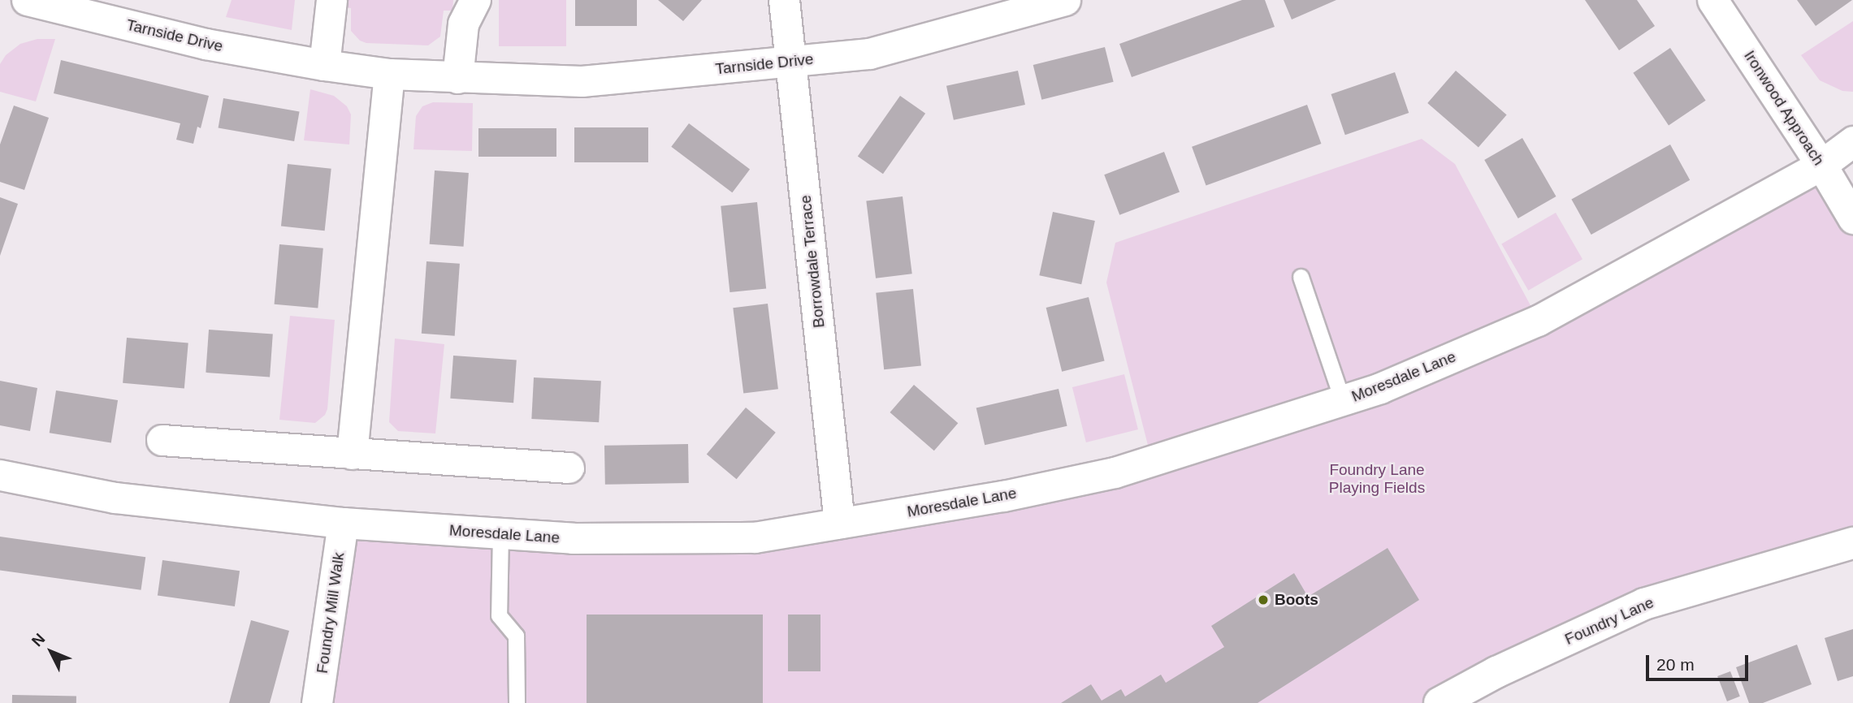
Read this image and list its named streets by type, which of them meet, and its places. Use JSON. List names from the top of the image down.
{
  "streets": {
    "street": [
      "Tarnside Drive",
      "Ironwood Approach",
      "Borrowdale Terrace",
      "Moresdale Lane",
      "Foundry Mill Walk",
      "Foundry Lane"
    ]
  },
  "crossings": [
    ["Tarnside Drive", "Borrowdale Terrace"],
    ["Ironwood Approach", "Moresdale Lane"],
    ["Borrowdale Terrace", "Moresdale Lane"],
    ["Moresdale Lane", "Foundry Mill Walk"]
  ],
  "parks": ["Foundry Lane Playing Fields"],
  "places": ["Boots"],
  "scale_bar": "20 m",
  "north": "top left"
}
